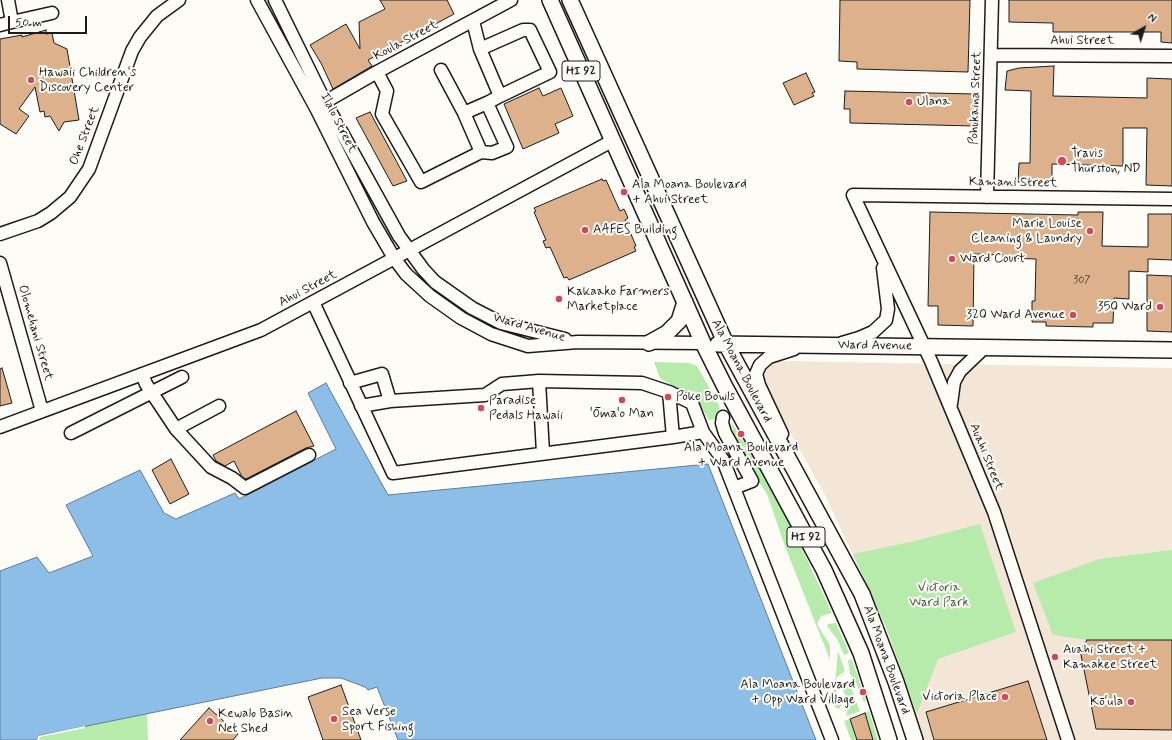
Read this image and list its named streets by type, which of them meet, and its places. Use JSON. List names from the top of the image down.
{
  "streets": {
    "main road": ["HI 92", "Ward Avenue", "Ala Moana Boulevard"],
    "street": [
      "Koula Street",
      "Ahui Street",
      "Pohukaina Street",
      "Ilalo Street",
      "Ohe Street",
      "Kamani Street",
      "Olomehani Street",
      "Auahi Street"
    ]
  },
  "crossings": [
    ["Koula Street", "Ilalo Street"],
    ["Ahui Street", "Pohukaina Street"],
    ["Ahui Street", "Ilalo Street"],
    ["Ahui Street", "Ward Avenue"],
    ["Ahui Street", "Olomehani Street"],
    ["Ahui Street", "Ala Moana Boulevard"],
    ["Pohukaina Street", "Kamani Street"],
    ["Ilalo Street", "Ward Avenue"],
    ["Kamani Street", "Auahi Street"],
    ["Ward Avenue", "Ala Moana Boulevard"],
    ["Ward Avenue", "Auahi Street"]
  ],
  "parks": ["Victoria Ward Park"],
  "places": [
    "Hawaii Children's Discovery Center",
    "Ulana",
    "Travis Thurston, ND",
    "Ala Moana Boulevard + Ahui Street",
    "AAFES Building",
    "Marie Louise Cleaning & Laundry",
    "Ward Court",
    "Kakaako Farmers Marketplace",
    "350 Ward",
    "320 Ward Avenue",
    "Poke Bowls",
    "ʻŌmaʻo Man",
    "Paradise Pedals Hawaii",
    "Ala Moana Boulevard + Ward Avenue",
    "Auahi Street + Kamakee Street",
    "Ala Moana Boulevard + Opp Ward Village",
    "Victoria Place",
    "Kōʻula",
    "Sea Verse Sport Fishing",
    "Kewalo Basin Net Shed"
  ],
  "house_numbers": ["307"],
  "scale_bar": "50 m",
  "north": "top right"
}
